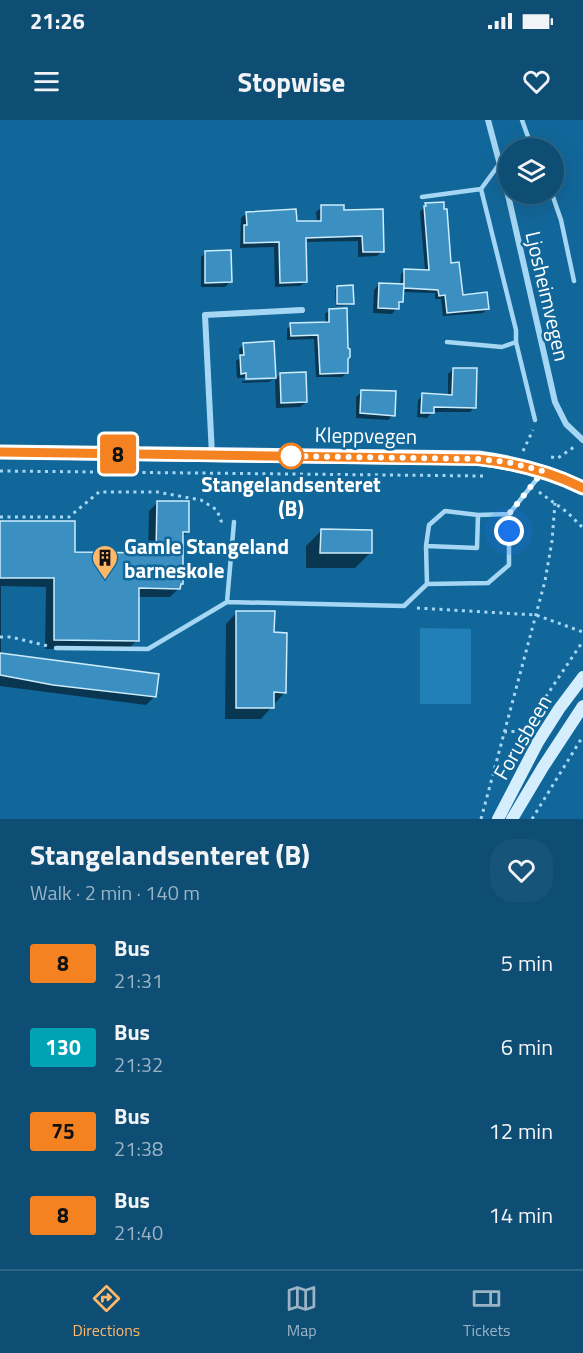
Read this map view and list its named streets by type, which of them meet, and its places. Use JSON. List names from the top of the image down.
{
  "streets": {
    "main road": ["Kleppvegen", "Forusbeen"],
    "street": ["Ljosheimvegen"]
  },
  "places": {
    "other": ["Stangelandsenteret (B)"],
    "building": ["Gamle Stangeland barneskole"]
  },
  "lines": ["bus line 8"],
  "page": {
    "status": "21:26",
    "header": "Stopwise",
    "on_map": "8",
    "heading": ["Stangelandsenteret (B)", "Walk · 2 min · 140 m"],
    "list": [
      {
        "mark": "8",
        "name": "Bus",
        "note": "21:31",
        "value": "5 min"
      },
      {
        "mark": "130",
        "name": "Bus",
        "note": "21:32",
        "value": "6 min"
      },
      {
        "mark": "75",
        "name": "Bus",
        "note": "21:38",
        "value": "12 min"
      },
      {
        "mark": "8",
        "name": "Bus",
        "note": "21:40",
        "value": "14 min"
      }
    ],
    "tabs": ["Directions", "Map", "Tickets"]
  }
}
